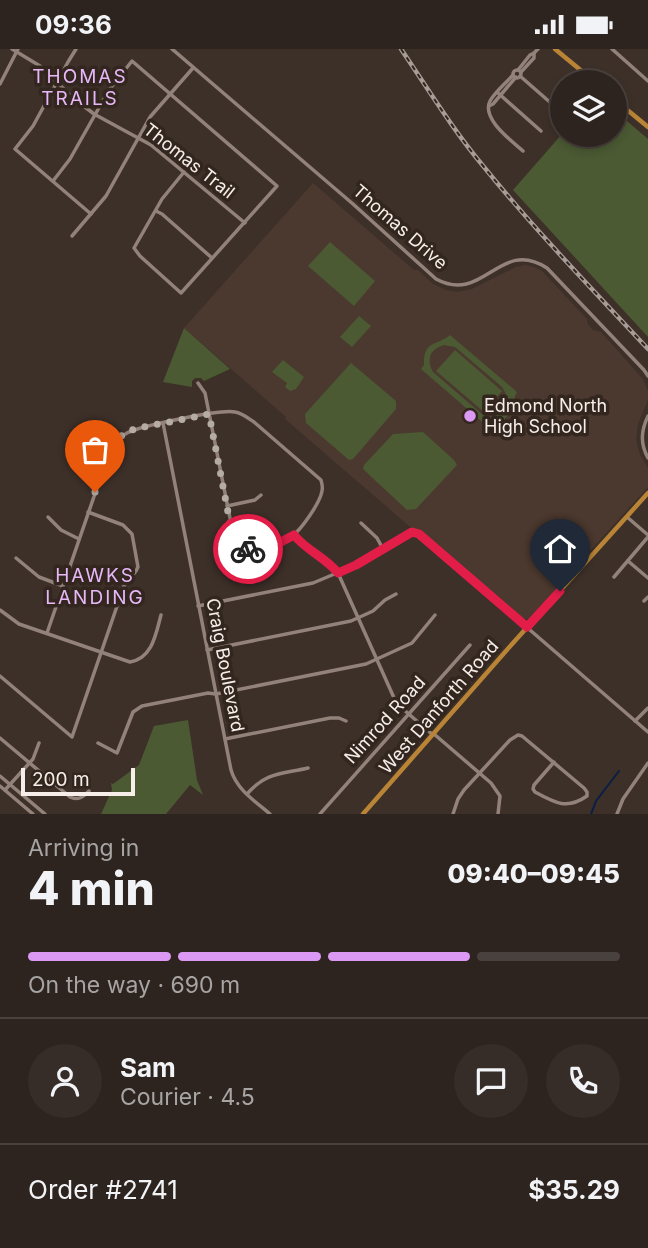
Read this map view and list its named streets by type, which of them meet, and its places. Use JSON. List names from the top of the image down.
{
  "streets": {
    "main road": ["West Danforth Road"],
    "street": [
      "Thomas Trail",
      "Thomas Drive",
      "Craig Boulevard",
      "Nimrod Road"
    ]
  },
  "districts": ["THOMAS TRAILS", "HAWKS LANDING"],
  "places": ["Edmond North High School"],
  "scale_bar": "200 m",
  "page": {
    "status": "09:36",
    "scale": "200 m",
    "heading": ["4 min", "Arriving in", "09:40–09:45"],
    "panel": [
      "Sam",
      "Courier · 4.5",
      "Order #2741",
      "$35.29"
    ],
    "bar": "On the way · 690 m"
  }
}
